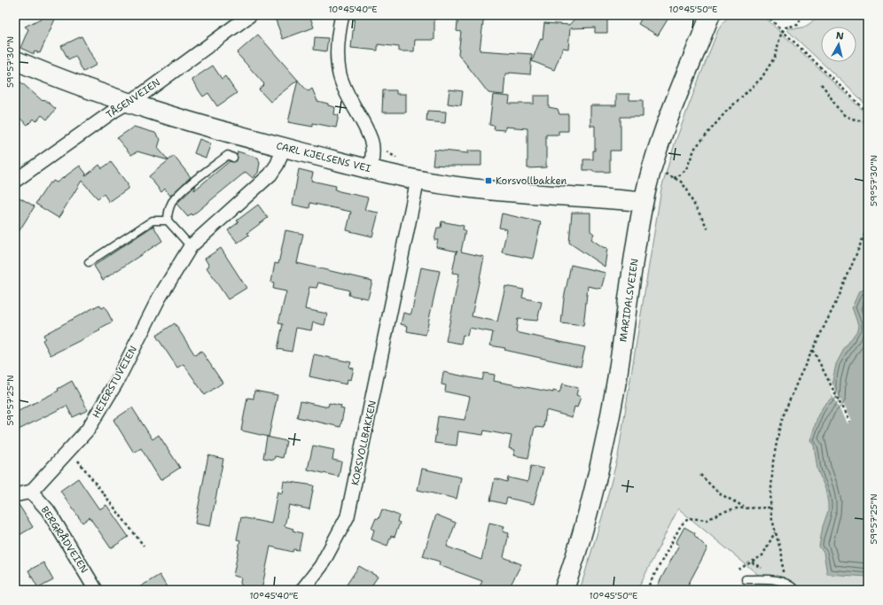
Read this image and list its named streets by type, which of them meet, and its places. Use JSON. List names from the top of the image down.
{
  "streets": {
    "main road": ["CARL KJELSENS VEI", "MARIDALSVEIEN"],
    "street": [
      "TÅSENVEIEN",
      "HEIERSTUVEIEN",
      "KORSVOLLBAKKEN",
      "BERGRÅDVEIEN"
    ]
  },
  "crossings": [
    ["TÅSENVEIEN", "CARL KJELSENS VEI"],
    ["CARL KJELSENS VEI", "MARIDALSVEIEN"],
    ["CARL KJELSENS VEI", "HEIERSTUVEIEN"],
    ["CARL KJELSENS VEI", "KORSVOLLBAKKEN"],
    ["HEIERSTUVEIEN", "BERGRÅDVEIEN"]
  ],
  "places": {
    "transit": ["Korsvollbakken"]
  },
  "north": "top",
  "coordinates": [
    "10°45'40\"E",
    "10°45'50\"E",
    "59°57'30\"N",
    "59°57'25\"N"
  ]
}
